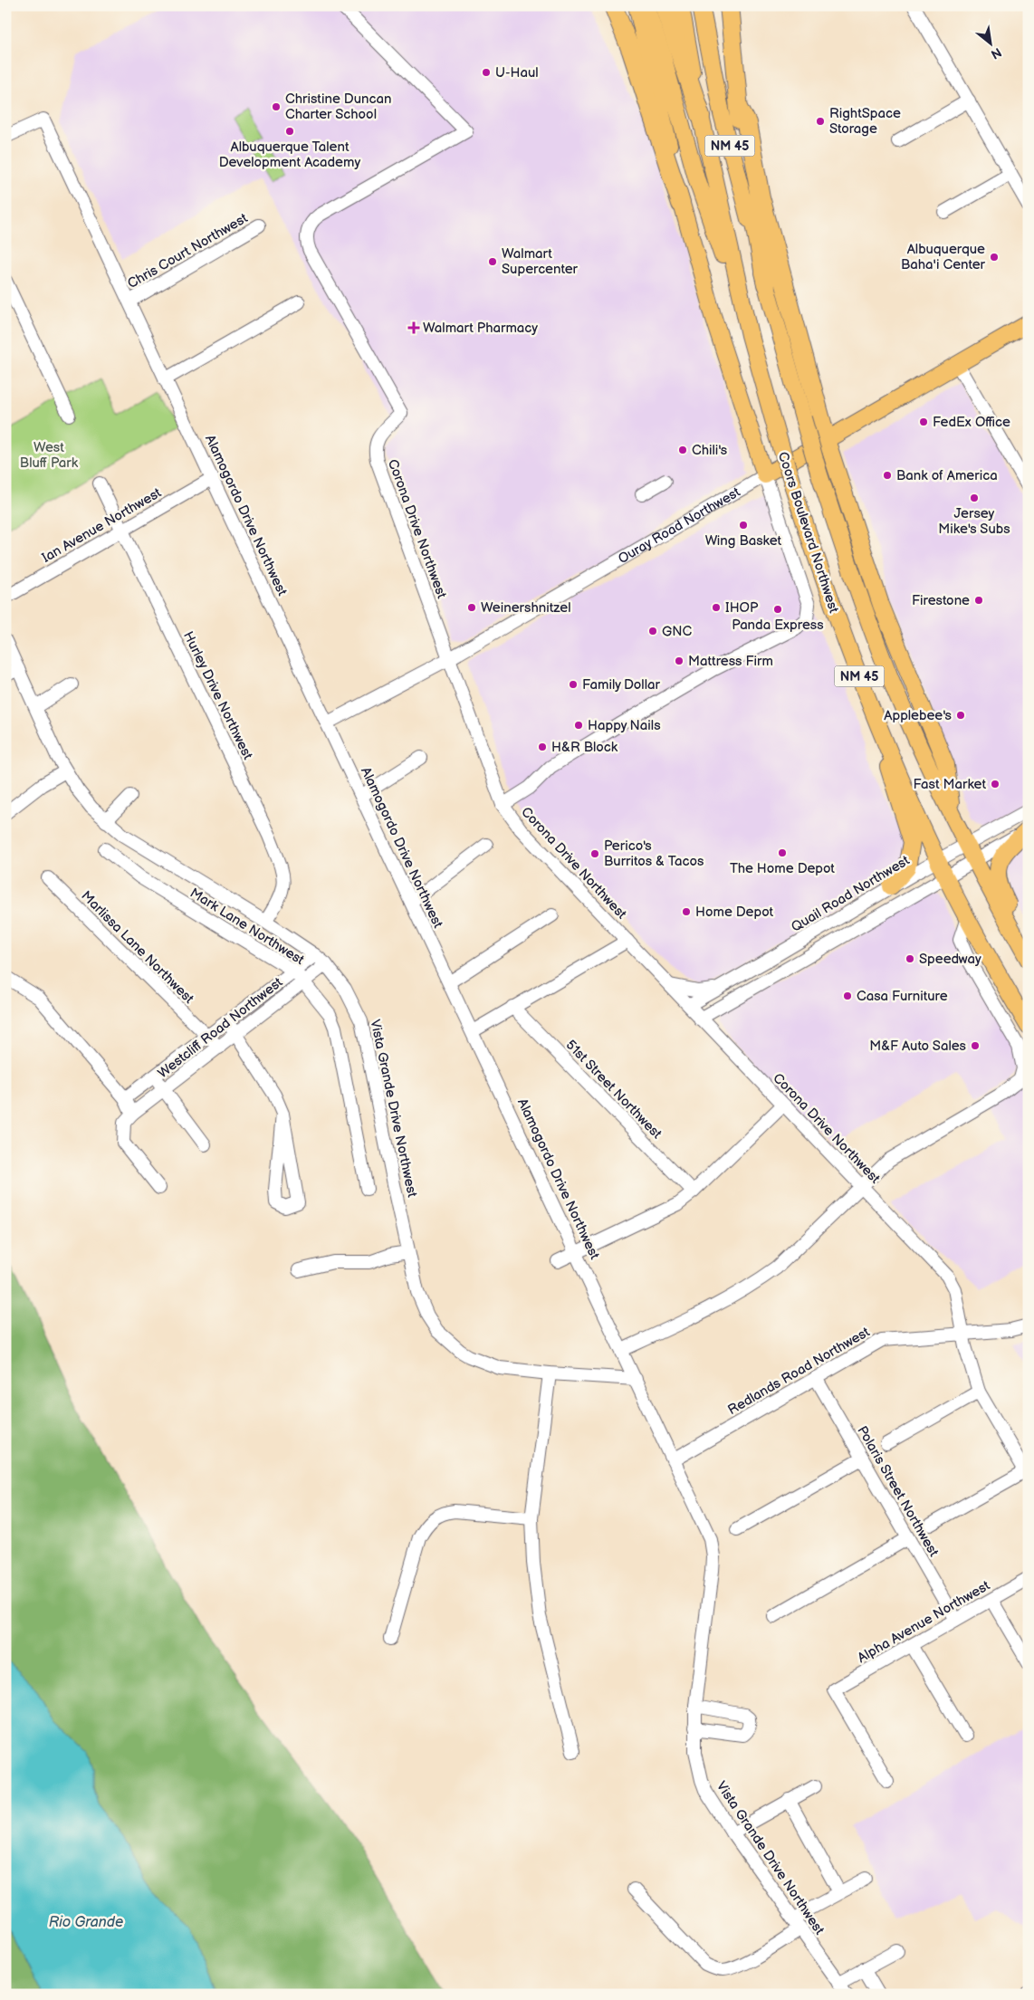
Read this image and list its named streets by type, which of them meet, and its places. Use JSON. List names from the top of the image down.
{
  "streets": {
    "main road": ["NM 45", "Ouray Road Northwest", "Coors Boulevard Northwest"],
    "street": [
      "Chris Court Northwest",
      "Alamogordo Drive Northwest",
      "Ian Avenue Northwest",
      "Corona Drive Northwest",
      "Hurley Drive Northwest",
      "Quail Road Northwest",
      "Mark Lane Northwest",
      "Marlissa Lane Northwest",
      "Westcliff Road Northwest",
      "51st Street Northwest",
      "Vista Grande Drive Northwest",
      "Redlands Road Northwest",
      "Polaris Street Northwest",
      "Alpha Avenue Northwest"
    ]
  },
  "crossings": [
    ["Chris Court Northwest", "Alamogordo Drive Northwest"],
    ["Alamogordo Drive Northwest", "Ian Avenue Northwest"],
    ["Alamogordo Drive Northwest", "Ouray Road Northwest"],
    ["Alamogordo Drive Northwest", "Vista Grande Drive Northwest"],
    ["Alamogordo Drive Northwest", "Redlands Road Northwest"],
    ["Ian Avenue Northwest", "Hurley Drive Northwest"],
    ["Ouray Road Northwest", "Corona Drive Northwest"],
    ["Corona Drive Northwest", "Quail Road Northwest"],
    ["Corona Drive Northwest", "Redlands Road Northwest"],
    ["Coors Boulevard Northwest", "Quail Road Northwest"],
    ["Hurley Drive Northwest", "Vista Grande Drive Northwest"],
    ["Mark Lane Northwest", "Westcliff Road Northwest"],
    ["Marlissa Lane Northwest", "Westcliff Road Northwest"],
    ["Westcliff Road Northwest", "Vista Grande Drive Northwest"],
    ["Redlands Road Northwest", "Polaris Street Northwest"],
    ["Polaris Street Northwest", "Alpha Avenue Northwest"]
  ],
  "water": ["Rio Grande"],
  "parks": ["West Bluff Park"],
  "places": {
    "other": [
      "U-Haul",
      "Christine Duncan Charter School",
      "RightSpace Storage",
      "Albuquerque Talent Development Academy",
      "Albuquerque Baha'i Center",
      "Walmart Supercenter",
      "FedEx Office",
      "Chili's",
      "Bank of America",
      "Jersey Mike's Subs",
      "Wing Basket",
      "Firestone",
      "Weinershnitzel",
      "IHOP",
      "Panda Express",
      "GNC",
      "Mattress Firm",
      "Family Dollar",
      "Applebee's",
      "Happy Nails",
      "H&R Block",
      "Fast Market",
      "The Home Depot",
      "Perico's Burritos & Tacos",
      "Home Depot",
      "Speedway",
      "Casa Furniture",
      "M&F Auto Sales"
    ],
    "health": ["Walmart Pharmacy"]
  },
  "north": "bottom right"
}
